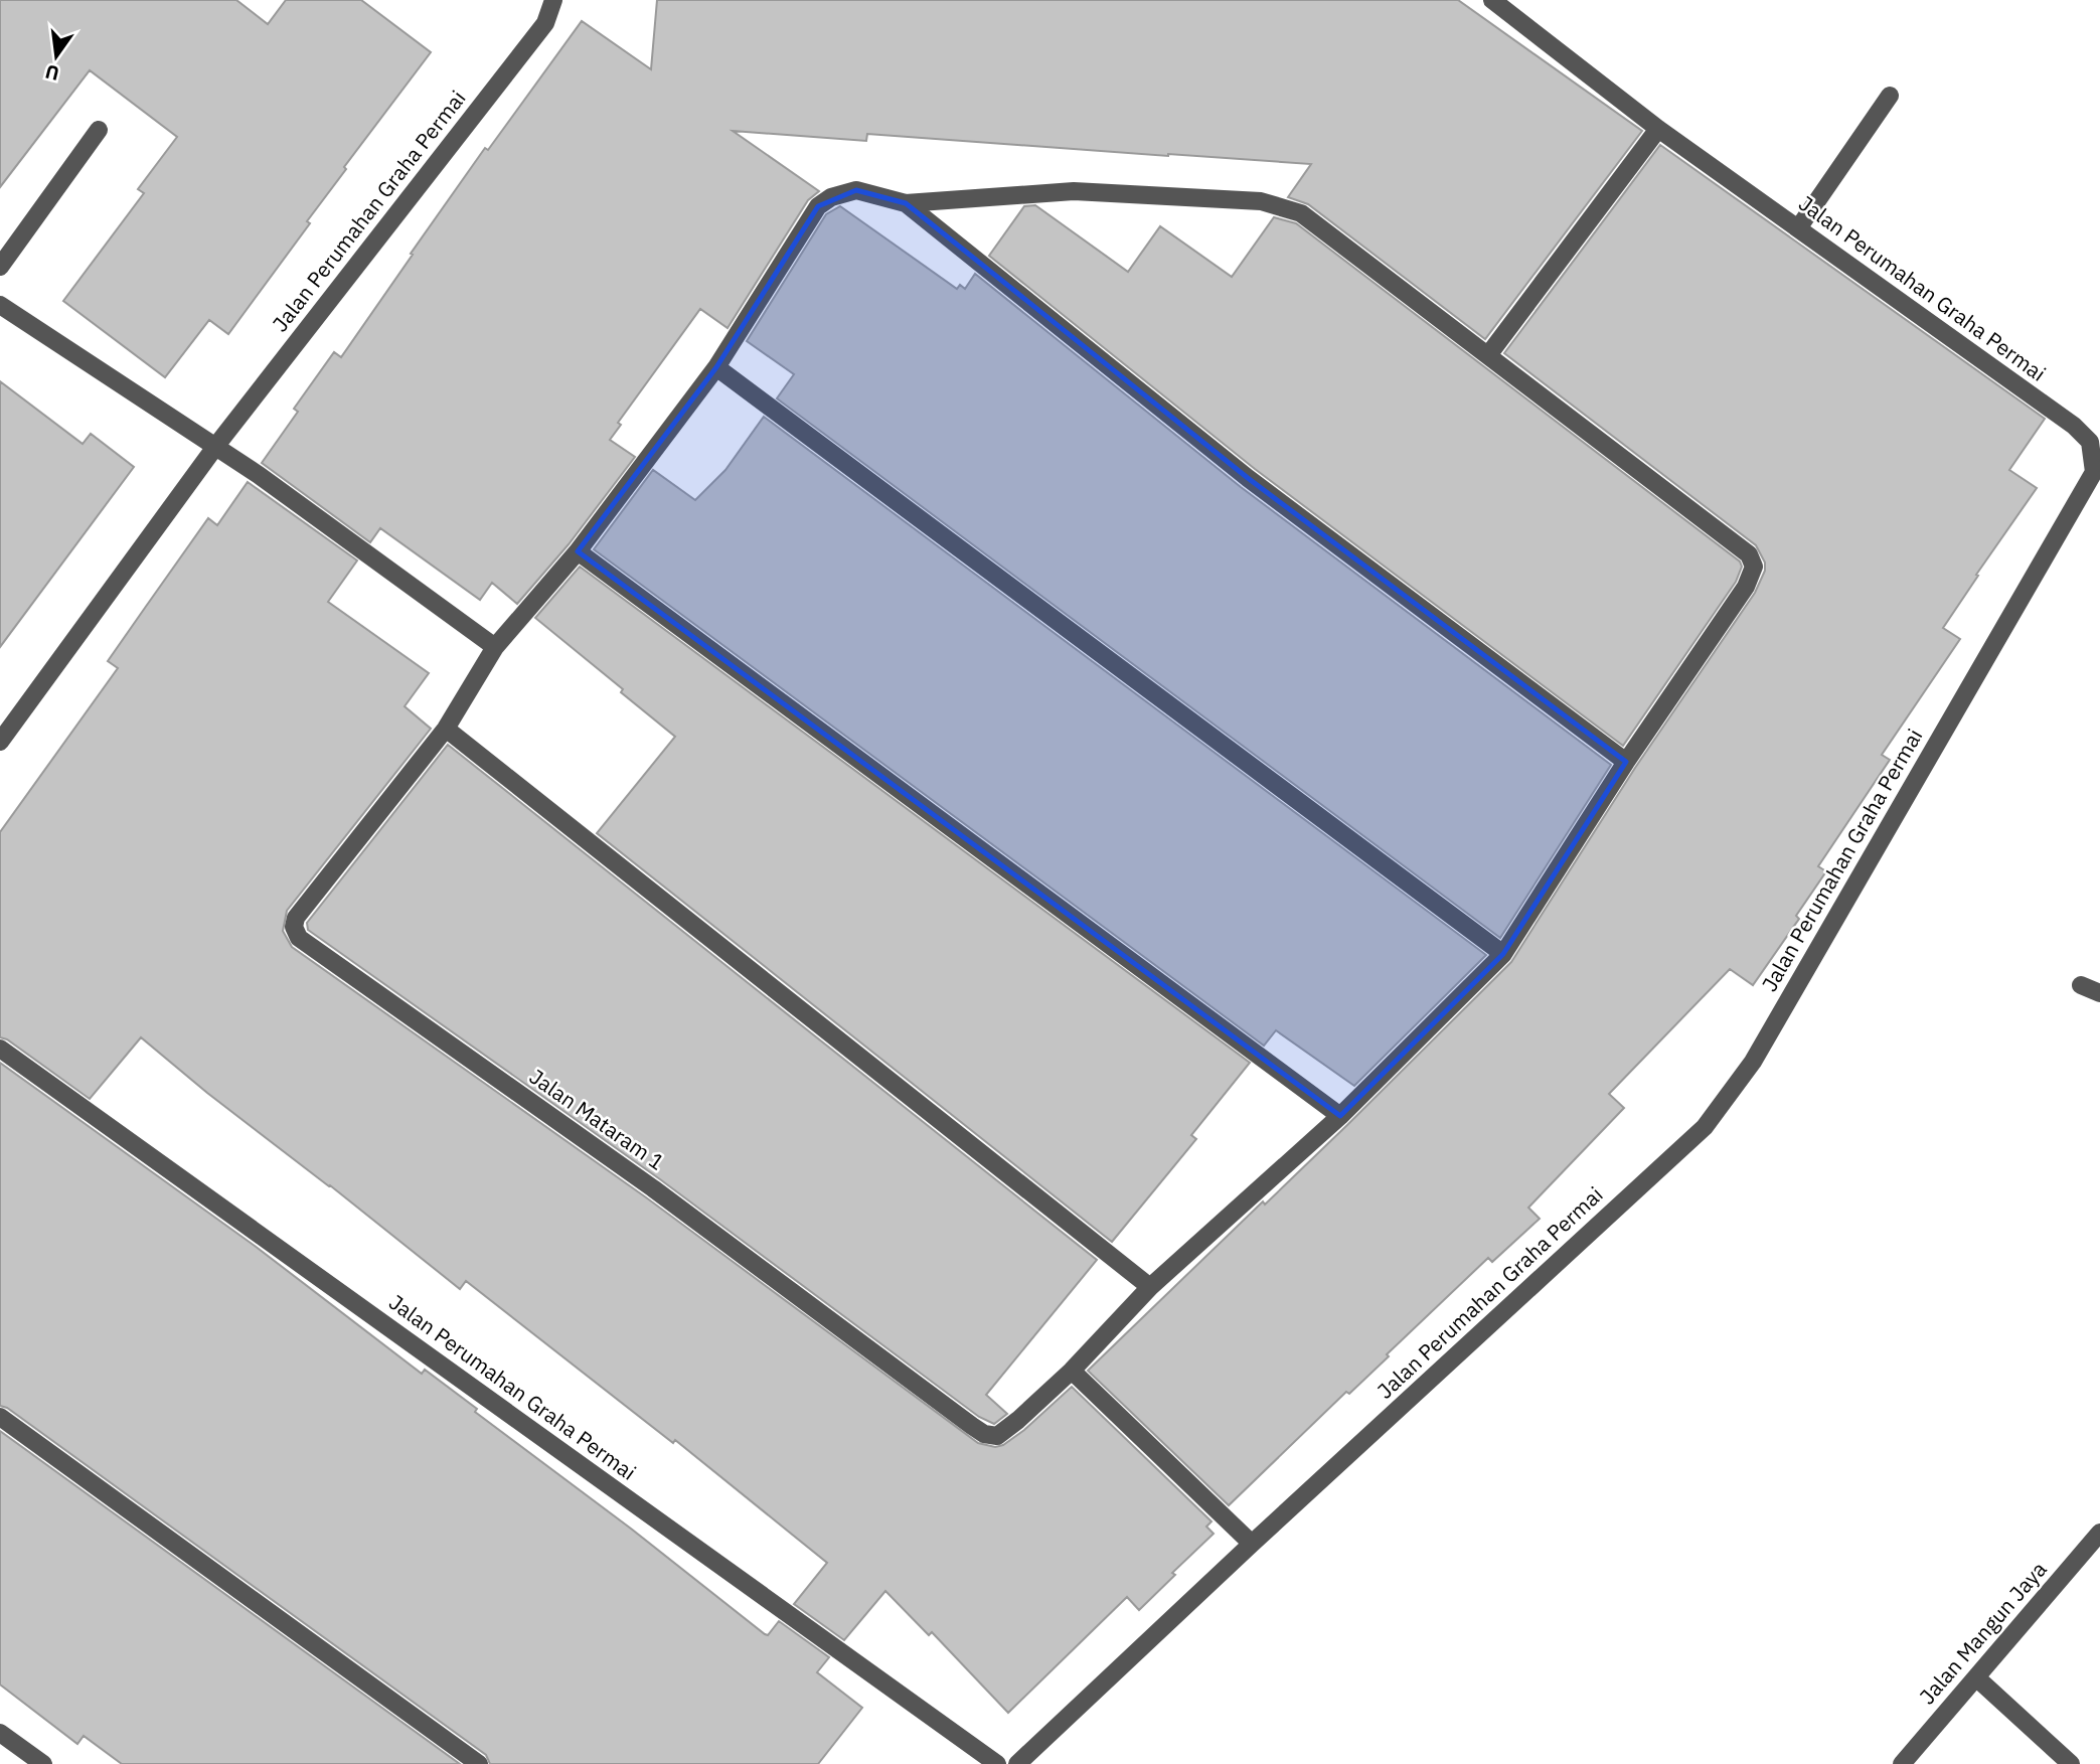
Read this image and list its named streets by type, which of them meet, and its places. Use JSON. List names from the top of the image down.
{
  "streets": {
    "street": ["Jalan Perumahan Graha Permai", "Jalan Mataram 1", "Jalan Mangun Jaya"]
  },
  "north": "bottom"
}
